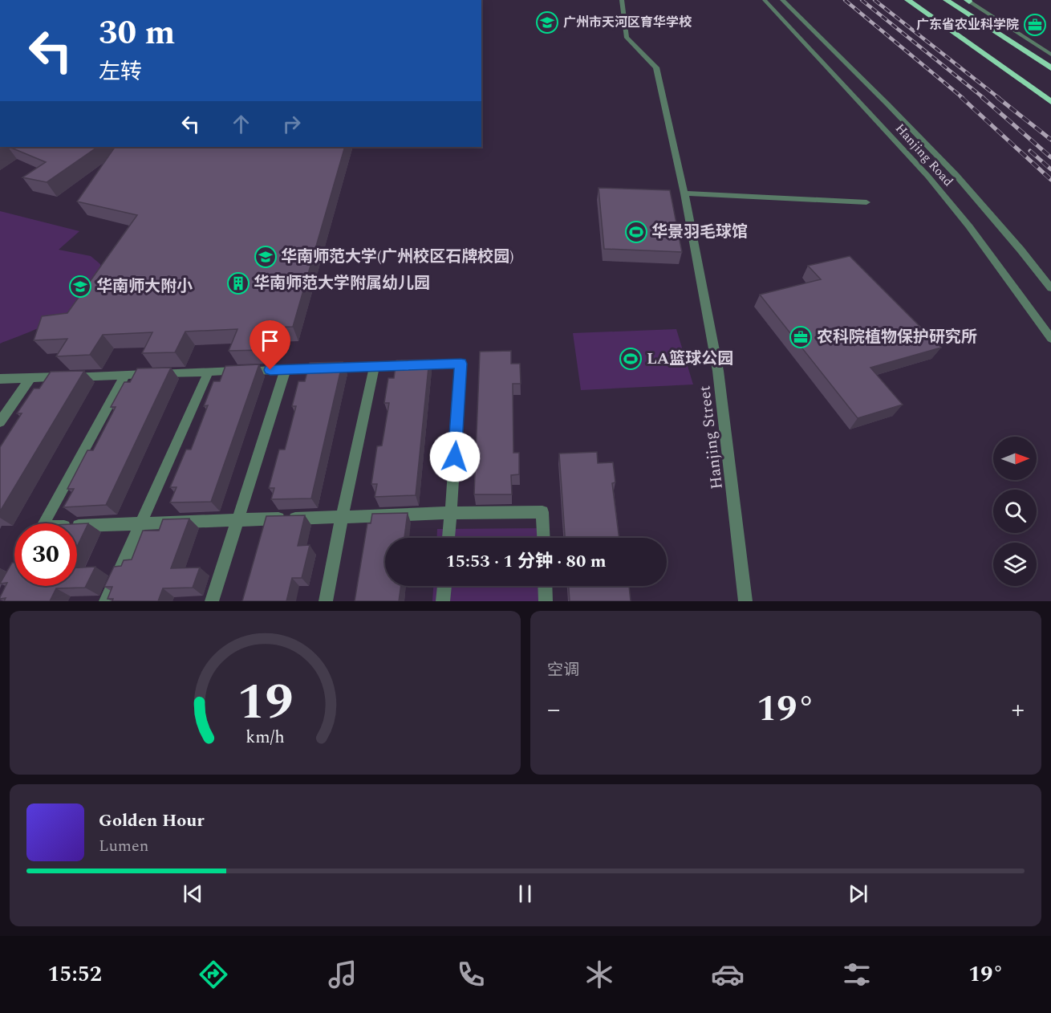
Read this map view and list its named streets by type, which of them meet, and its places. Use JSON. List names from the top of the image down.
{
  "streets": {
    "street": ["Hanjing Road", "Hanjing Street"]
  },
  "places": {
    "school or university": ["广州市天河区育华学校", "华南师范大学(广州校区石牌校园)", "华南师大附小"],
    "office": ["广东省农业科学院", "农科院植物保护研究所"],
    "sports": ["华景羽毛球馆", "LA篮球公园"],
    "building": ["华南师范大学附属幼儿园"]
  },
  "north": "right",
  "page": {
    "turn": ["30 m", "左转"],
    "limit": "30",
    "trip": "15:53 · 1 分钟 · 80 m",
    "tile": "空调",
    "heat": ["−", "19°", "+"],
    "song": ["Golden Hour", "Lumen"],
    "tabs": ["15:52", "19°"],
    "gauge": ["19", "km/h"]
  }
}
